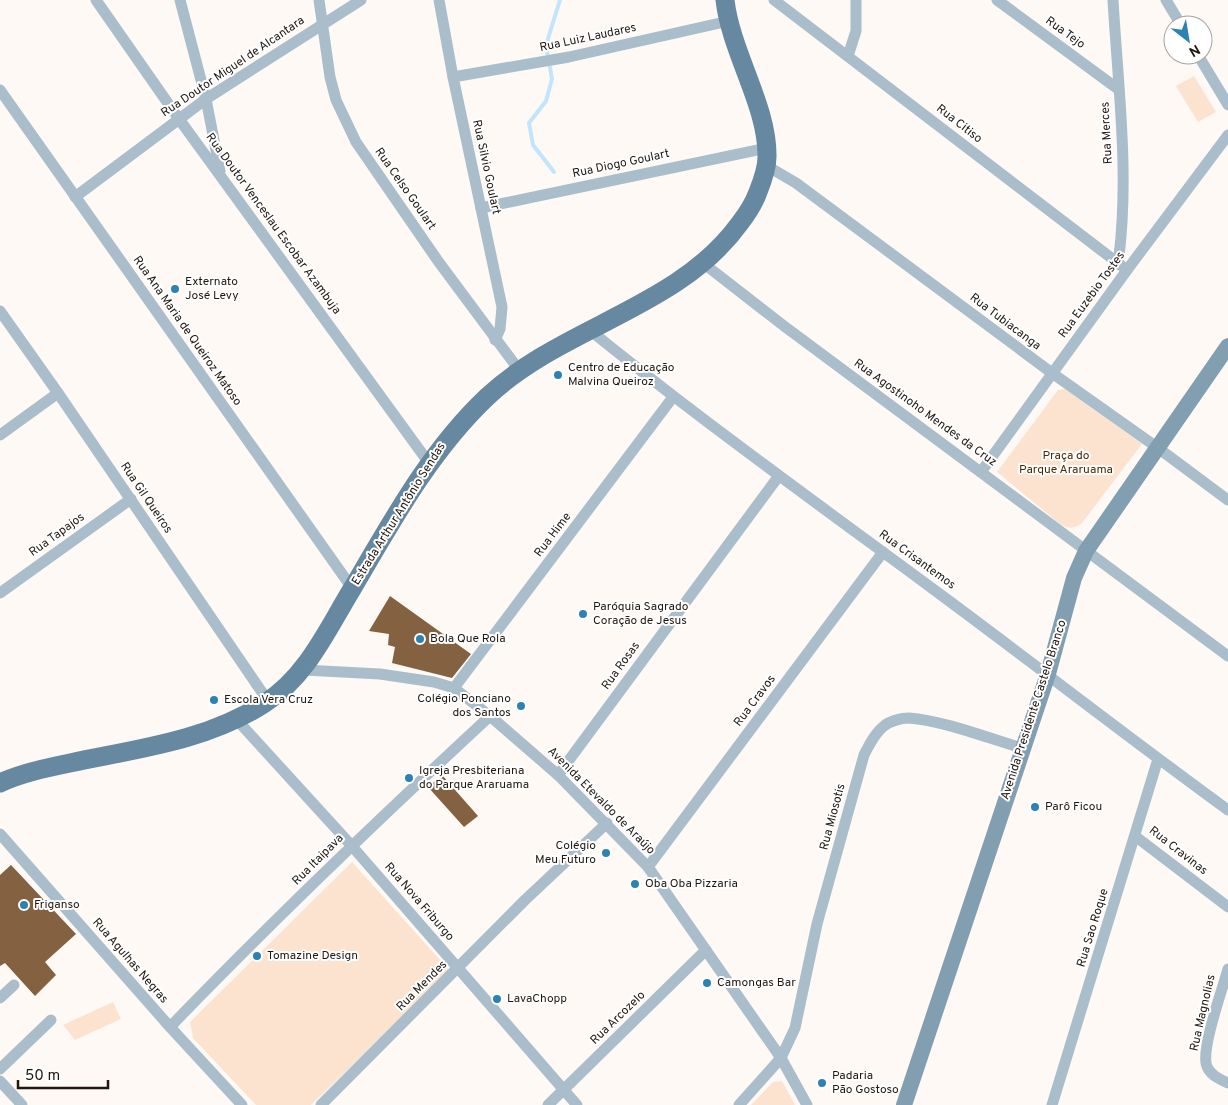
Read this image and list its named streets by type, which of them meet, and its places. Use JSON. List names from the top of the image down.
{
  "streets": {
    "main road": ["Estrada Arthur Antônio Sendas"],
    "street": [
      "Rua Tejo",
      "Rua Luiz Laudares",
      "Rua Doutor Miguel de Alcantara",
      "Rua Citiso",
      "Rua Merces",
      "Rua Diogo Goulart",
      "Rua Silvio Goulart",
      "Rua Celso Goulart",
      "Rua Doutor Venceslau Escobar Azambuja",
      "Rua Euzebio Tostes",
      "Rua Tubiacanga",
      "Rua Ana Maria de Queiroz Matoso",
      "Rua Agostinoho Mendes da Cruz",
      "Rua Gil Queiros",
      "Rua Tapajos",
      "Rua Hime",
      "Rua Crisantemos",
      "Rua Rosas",
      "Rua Cravos",
      "Avenida Presidente Castelo Branco",
      "Avenida Etevaldo de Araújo",
      "Rua Miosotis",
      "Rua Cravinas",
      "Rua Itaipava",
      "Rua Nova Friburgo",
      "Rua Sao Roque",
      "Rua Agulhas Negras",
      "Rua Mendes",
      "Rua Magnolias",
      "Rua Arcozelo"
    ]
  },
  "crossings": [
    ["Rua Tejo", "Rua Merces"],
    ["Rua Luiz Laudares", "Rua Silvio Goulart"],
    ["Rua Doutor Miguel de Alcantara", "Rua Celso Goulart"],
    ["Rua Doutor Miguel de Alcantara", "Rua Doutor Venceslau Escobar Azambuja"],
    ["Rua Doutor Miguel de Alcantara", "Rua Ana Maria de Queiroz Matoso"],
    ["Rua Citiso", "Rua Merces"],
    ["Rua Citiso", "Rua Euzebio Tostes"],
    ["Rua Merces", "Rua Euzebio Tostes"],
    ["Rua Diogo Goulart", "Rua Silvio Goulart"],
    ["Rua Diogo Goulart", "Rua Tubiacanga"],
    ["Rua Diogo Goulart", "Estrada Arthur Antônio Sendas"],
    ["Rua Silvio Goulart", "Rua Celso Goulart"],
    ["Rua Celso Goulart", "Estrada Arthur Antônio Sendas"],
    ["Rua Doutor Venceslau Escobar Azambuja", "Estrada Arthur Antônio Sendas"],
    ["Rua Euzebio Tostes", "Rua Tubiacanga"],
    ["Rua Euzebio Tostes", "Rua Agostinoho Mendes da Cruz"],
    ["Rua Tubiacanga", "Estrada Arthur Antônio Sendas"],
    ["Rua Tubiacanga", "Avenida Presidente Castelo Branco"],
    ["Rua Ana Maria de Queiroz Matoso", "Estrada Arthur Antônio Sendas"],
    ["Rua Agostinoho Mendes da Cruz", "Estrada Arthur Antônio Sendas"],
    ["Rua Agostinoho Mendes da Cruz", "Avenida Presidente Castelo Branco"],
    ["Rua Gil Queiros", "Estrada Arthur Antônio Sendas"],
    ["Rua Gil Queiros", "Rua Tapajos"],
    ["Estrada Arthur Antônio Sendas", "Rua Crisantemos"],
    ["Estrada Arthur Antônio Sendas", "Avenida Etevaldo de Araújo"],
    ["Estrada Arthur Antônio Sendas", "Rua Nova Friburgo"],
    ["Rua Hime", "Rua Crisantemos"],
    ["Rua Hime", "Avenida Etevaldo de Araújo"],
    ["Rua Crisantemos", "Rua Rosas"],
    ["Rua Crisantemos", "Rua Cravos"],
    ["Rua Crisantemos", "Avenida Presidente Castelo Branco"],
    ["Rua Crisantemos", "Rua Sao Roque"],
    ["Rua Rosas", "Avenida Etevaldo de Araújo"],
    ["Rua Cravos", "Avenida Etevaldo de Araújo"],
    ["Avenida Presidente Castelo Branco", "Rua Miosotis"],
    ["Avenida Etevaldo de Araújo", "Rua Miosotis"],
    ["Avenida Etevaldo de Araújo", "Rua Itaipava"],
    ["Avenida Etevaldo de Araújo", "Rua Mendes"],
    ["Avenida Etevaldo de Araújo", "Rua Arcozelo"],
    ["Rua Cravinas", "Rua Sao Roque"],
    ["Rua Itaipava", "Rua Nova Friburgo"],
    ["Rua Itaipava", "Rua Agulhas Negras"],
    ["Rua Nova Friburgo", "Rua Mendes"],
    ["Rua Nova Friburgo", "Rua Arcozelo"]
  ],
  "parks": ["Praça do Parque Araruama"],
  "places": [
    "Externato José Levy",
    "Centro de Educação Malvina Queiroz",
    "Paróquia Sagrado Coração de Jesus",
    "Bola Que Rola",
    "Escola Vera Cruz",
    "Colégio Ponciano dos Santos",
    "Igreja Presbiteriana do Parque Araruama",
    "Parô Ficou",
    "Colégio Meu Futuro",
    "Oba Oba Pizzaria",
    "Friganso",
    "Tomazine Design",
    "Camongas Bar",
    "LavaChopp",
    "Padaria Pão Gostoso"
  ],
  "scale_bar": "50 m",
  "north": "bottom right"
}
